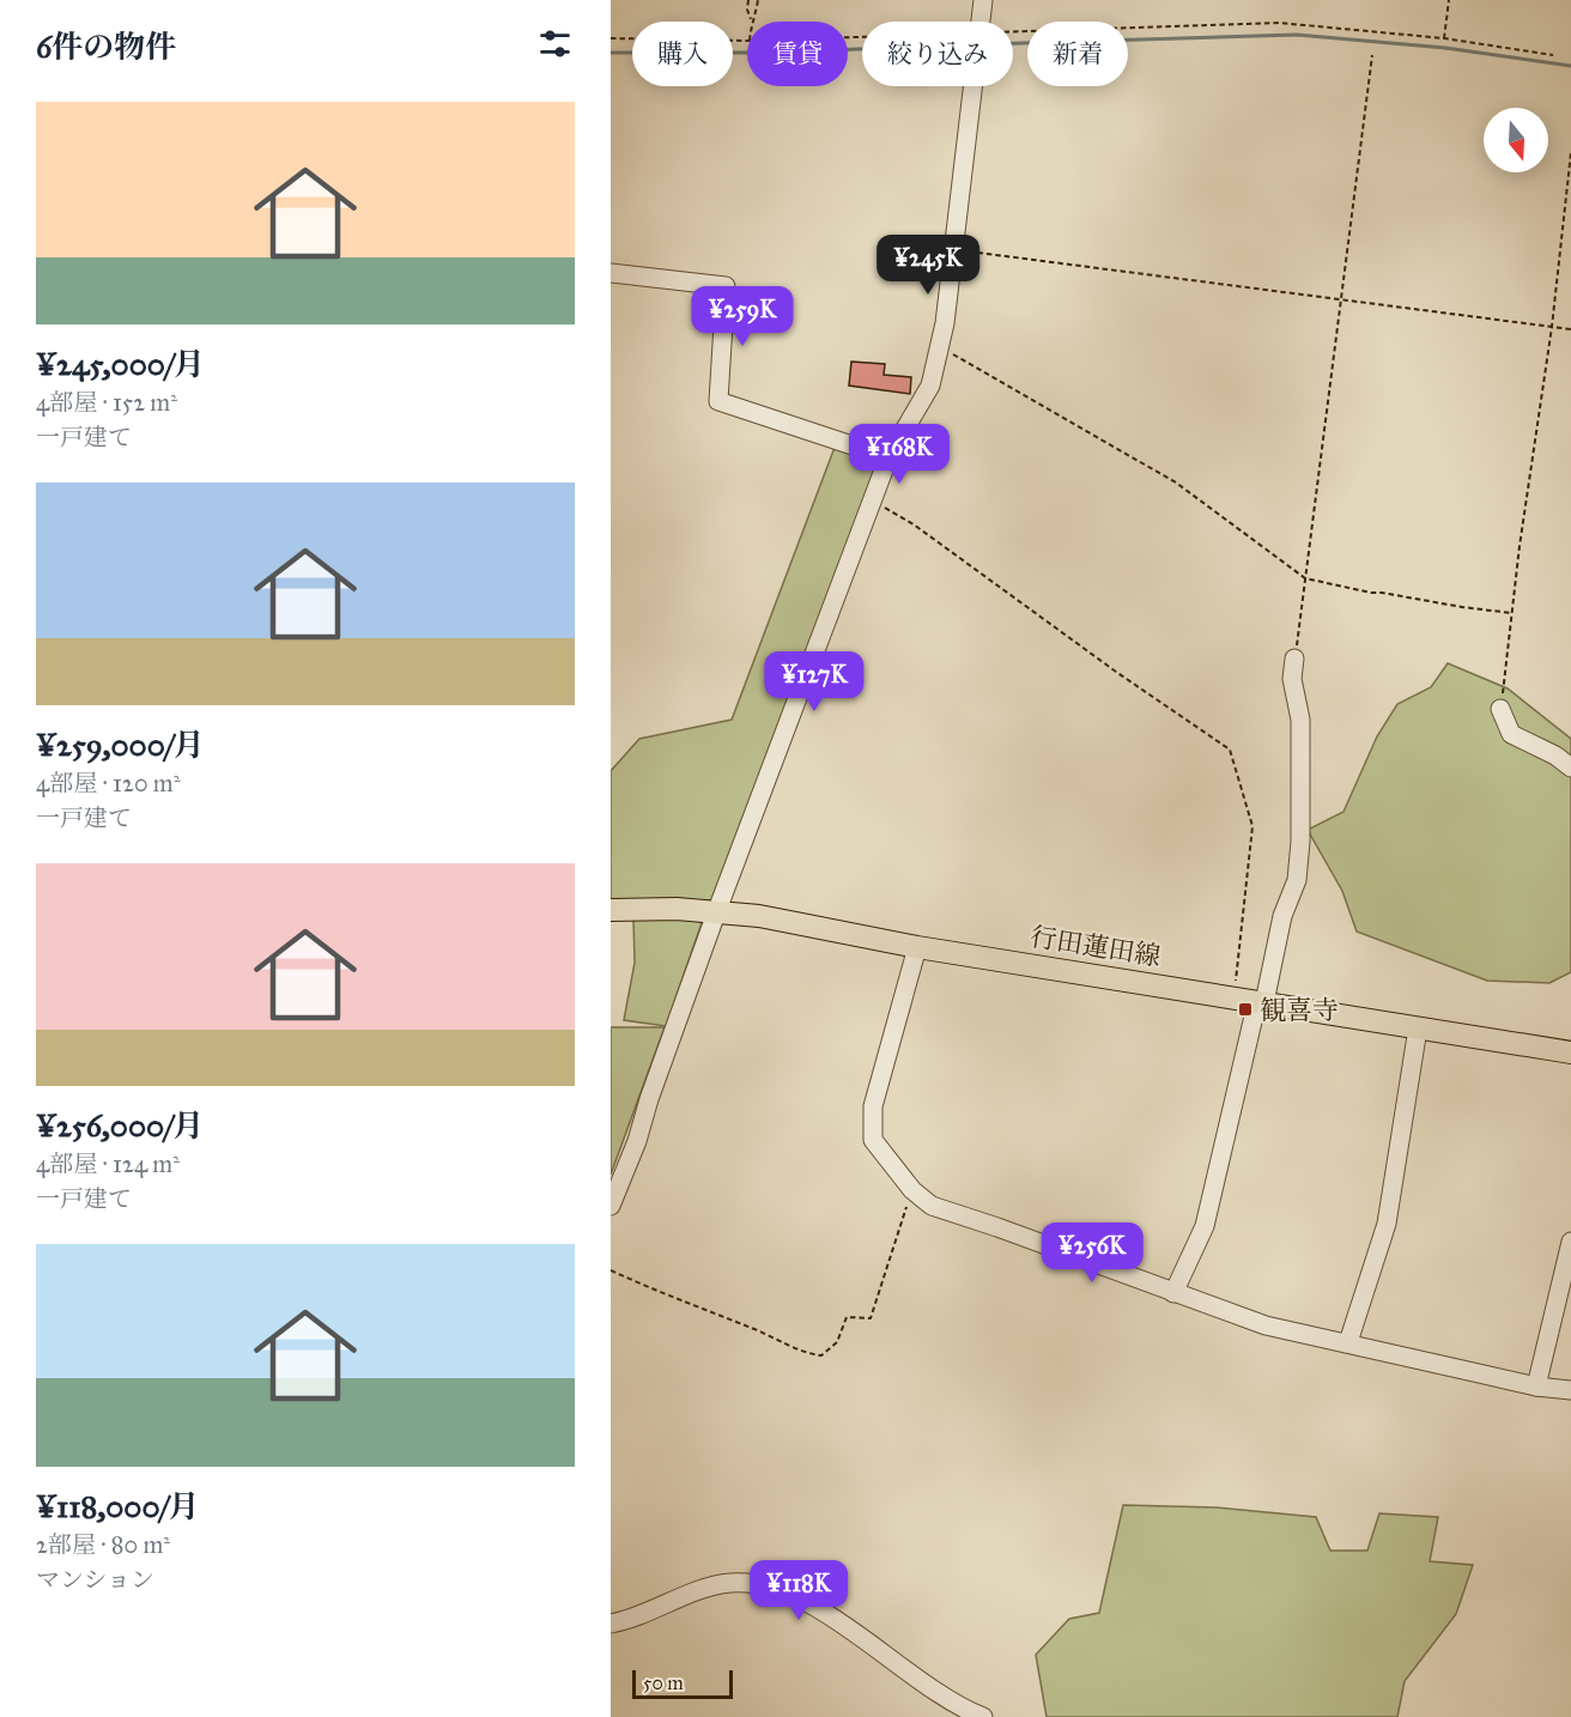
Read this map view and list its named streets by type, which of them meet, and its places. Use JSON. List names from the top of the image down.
{
  "streets": {
    "main road": ["行田蓮田線"]
  },
  "places": {
    "transit": ["観喜寺"]
  },
  "scale_bar": "50 m",
  "north": "bottom",
  "page": {
    "heading": "6件の物件",
    "chip": [
      "購入",
      "賃貸",
      "絞り込み",
      "新着"
    ],
    "list": [
      {
        "name": "¥245,000/月",
        "note": "4部屋 · 152 m² · 一戸建て"
      },
      {
        "name": "¥259,000/月",
        "note": "4部屋 · 120 m² · 一戸建て"
      },
      {
        "name": "¥256,000/月",
        "note": "4部屋 · 124 m² · 一戸建て"
      },
      {
        "name": "¥118,000/月",
        "note": "2部屋 · 80 m² · マンション"
      }
    ],
    "price": [
      "¥245K",
      "¥259K",
      "¥168K",
      "¥127K",
      "¥256K",
      "¥118K"
    ],
    "scale": "50 m"
  }
}
